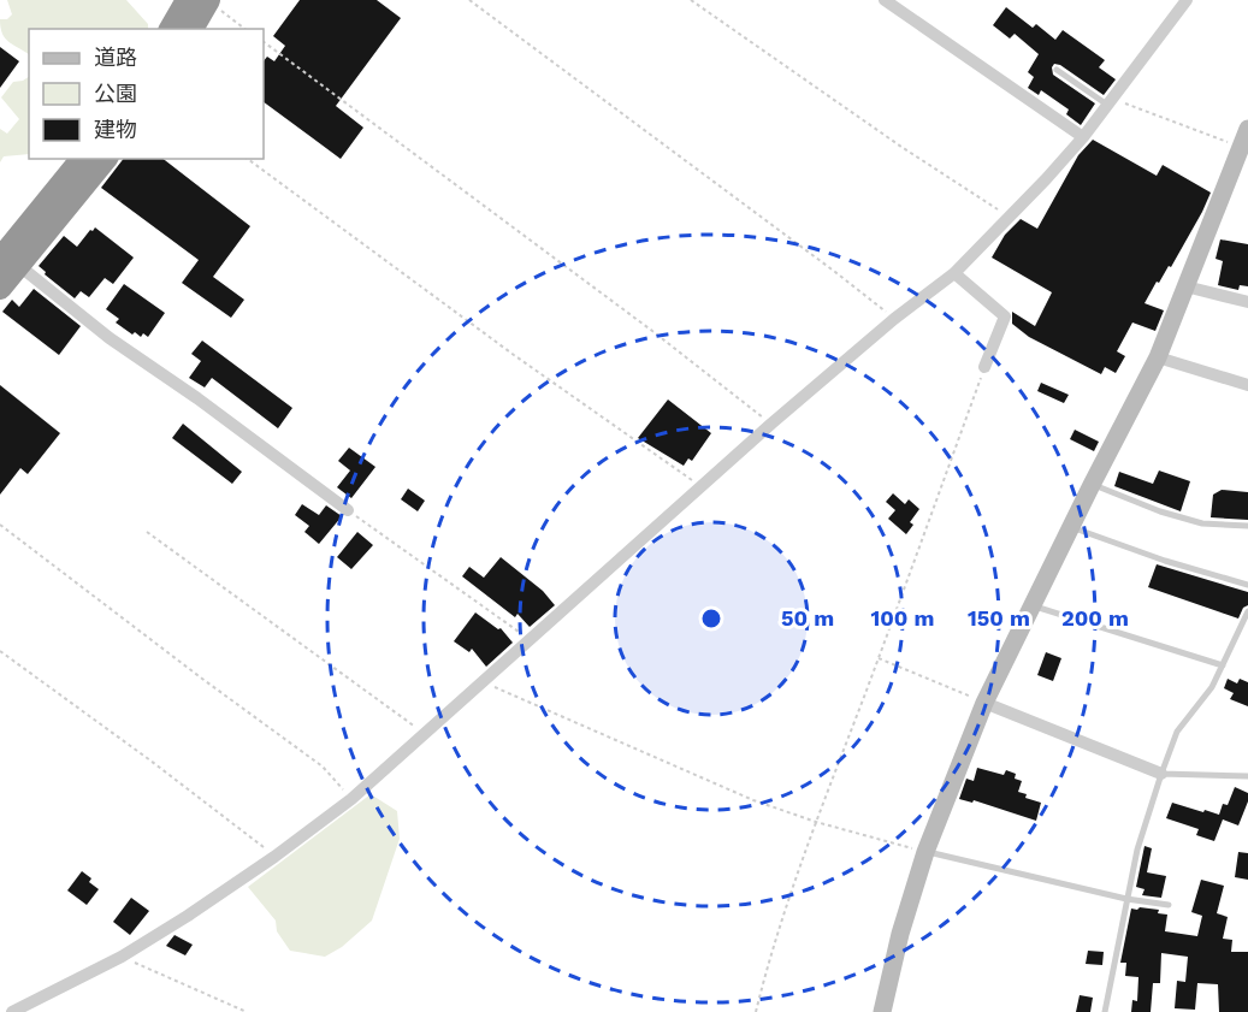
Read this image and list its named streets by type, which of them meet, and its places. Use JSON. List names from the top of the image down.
{
  "legend": ["道路", "公園", "建物"],
  "rings": [
    "50 m",
    "100 m",
    "150 m",
    "200 m"
  ]
}
